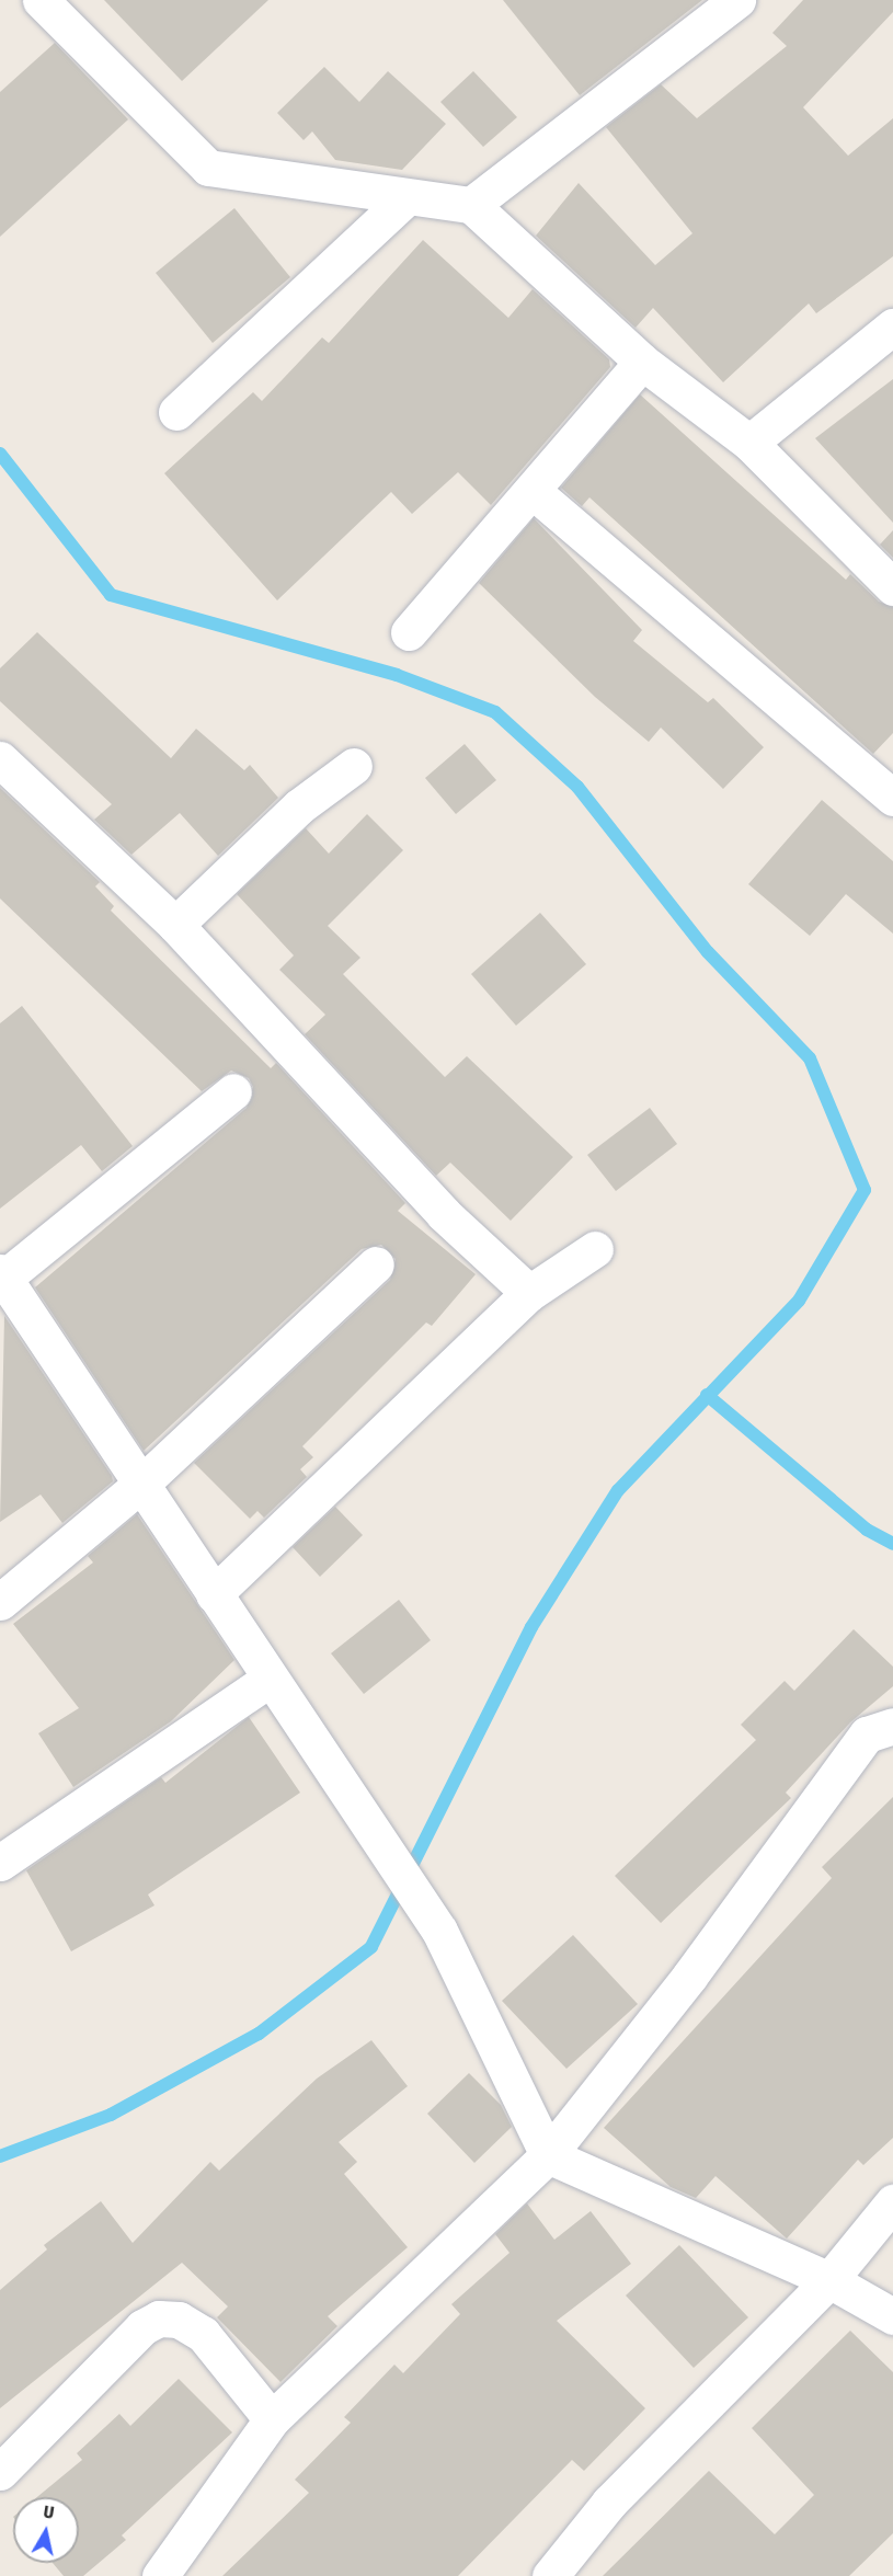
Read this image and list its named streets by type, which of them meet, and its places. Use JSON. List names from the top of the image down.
{
  "north": "top"
}
